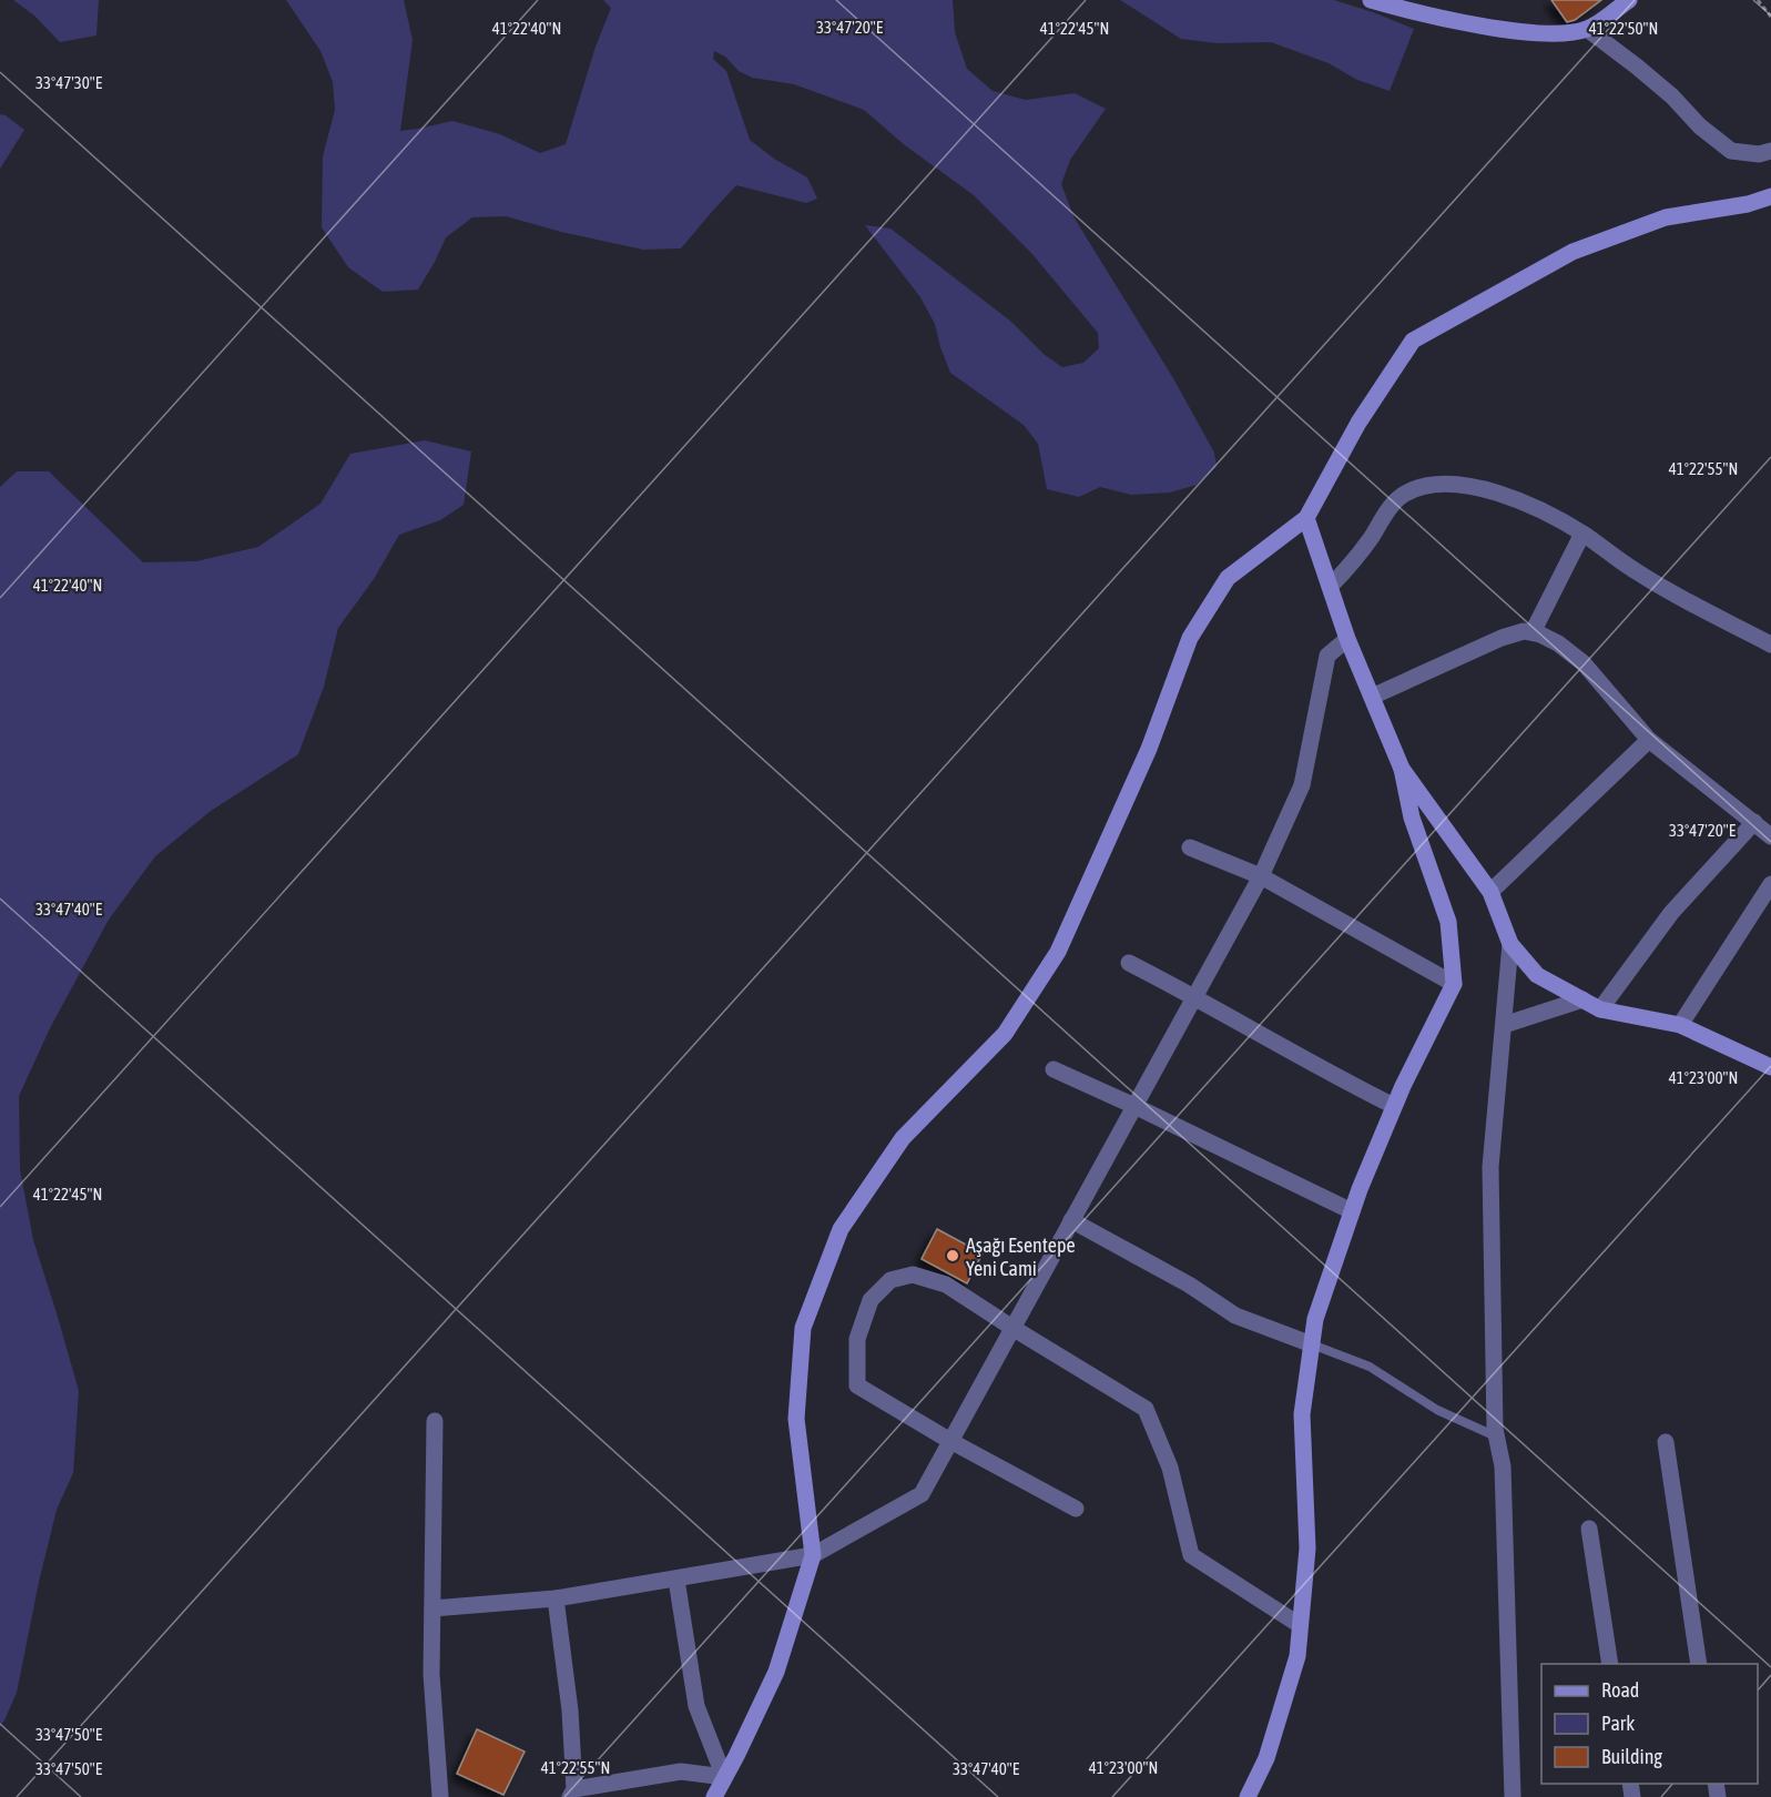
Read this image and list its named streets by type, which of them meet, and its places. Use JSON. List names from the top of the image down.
{
  "places": ["Aşağı Esentepe Yeni Cami"],
  "legend": ["Road", "Park", "Building"],
  "coordinates": [
    "33°47'20\"E",
    "41°22'40\"N",
    "41°22'45\"N",
    "41°22'50\"N",
    "33°47'30\"E",
    "41°22'55\"N",
    "33°47'40\"E",
    "41°23'00\"N",
    "33°47'50\"E"
  ]
}
